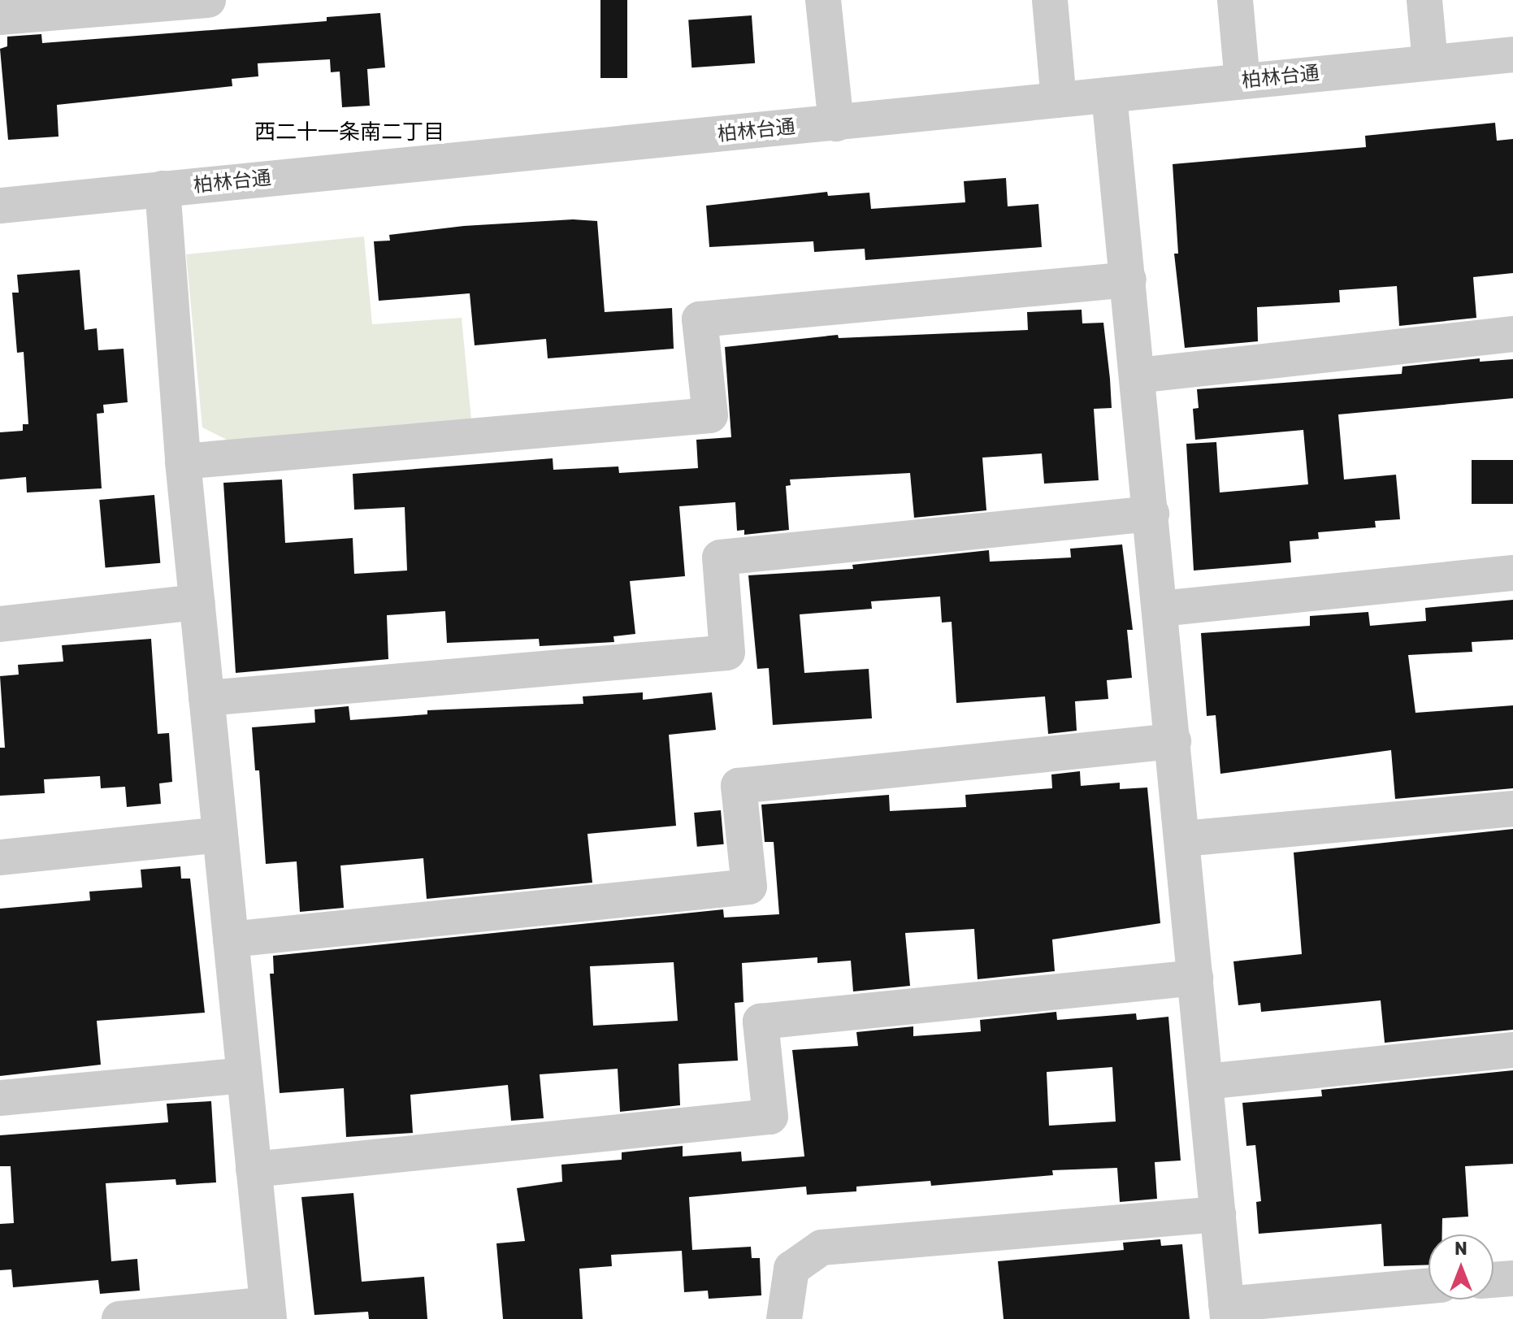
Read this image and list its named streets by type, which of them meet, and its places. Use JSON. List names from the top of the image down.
{
  "streets": {
    "street": ["柏林台通"]
  },
  "districts": ["西二十一条南二丁目"],
  "north": "top"
}
